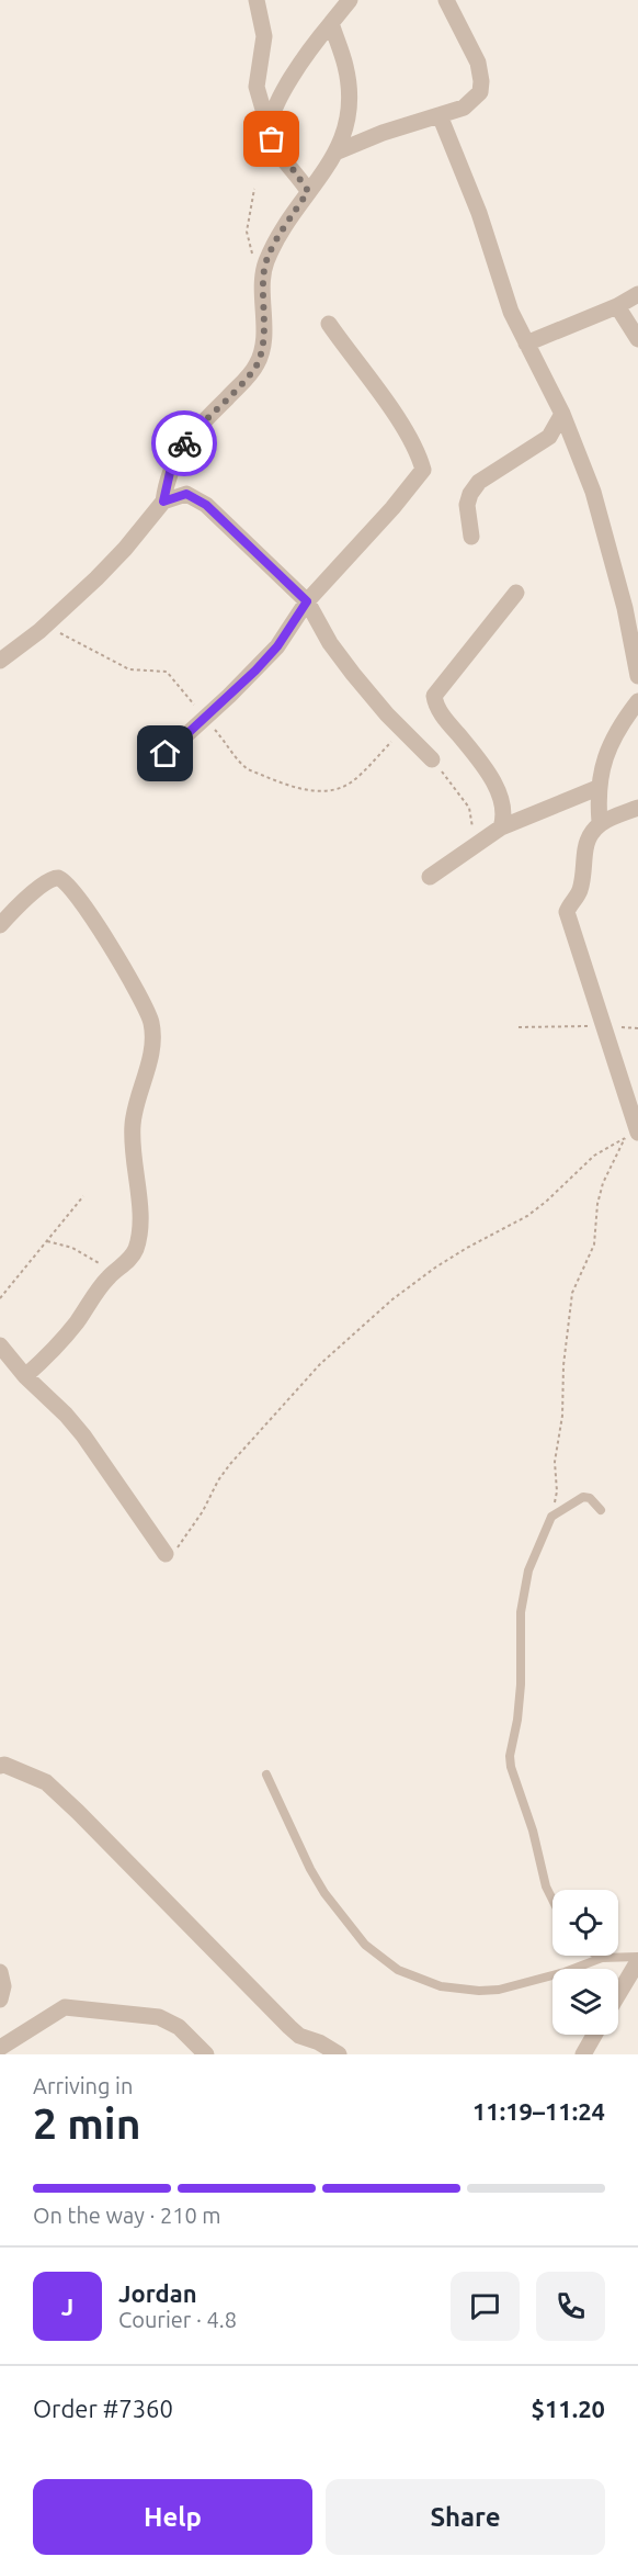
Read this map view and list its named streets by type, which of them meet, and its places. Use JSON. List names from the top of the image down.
{
  "page": {
    "heading": ["2 min", "Arriving in", "11:19–11:24"],
    "panel": [
      "Jordan",
      "Courier · 4.8",
      "Order #7360",
      "$11.20"
    ],
    "bar": "On the way · 210 m",
    "round": "J",
    "buttons": ["Help", "Share"]
  }
}
